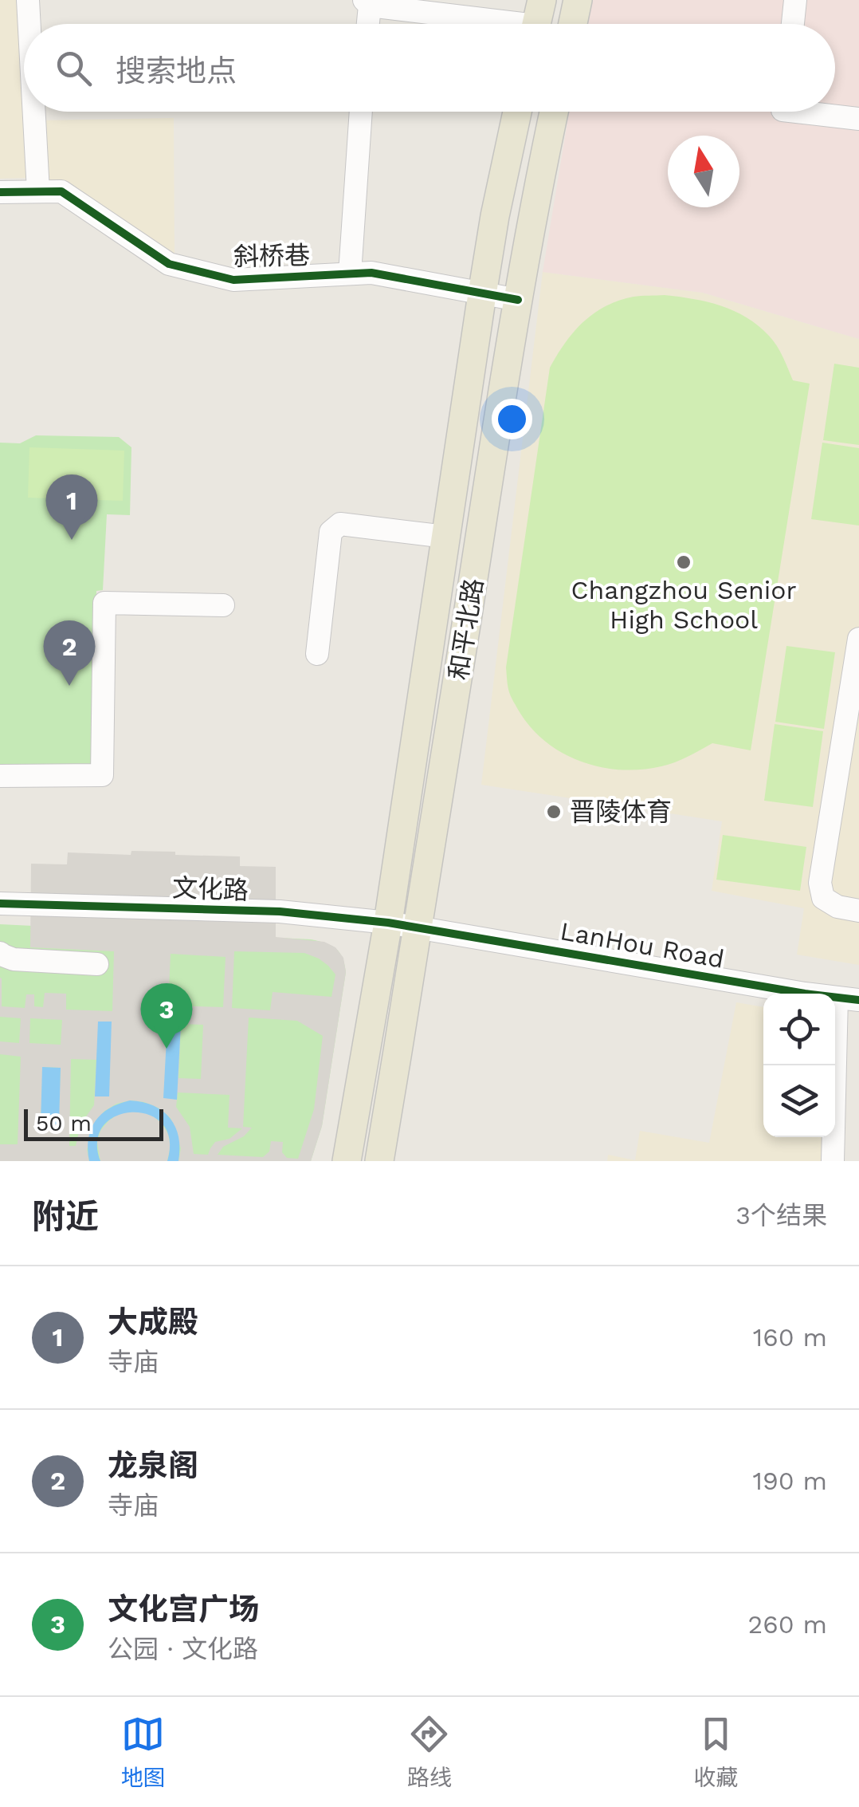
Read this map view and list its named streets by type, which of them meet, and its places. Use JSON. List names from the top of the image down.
{
  "streets": {
    "main road": ["和平北路"],
    "street": ["斜桥巷", "文化路", "LanHou Road"]
  },
  "crossings": [
    ["斜桥巷", "和平北路"],
    ["和平北路", "文化路"],
    ["和平北路", "LanHou Road"],
    ["文化路", "LanHou Road"]
  ],
  "places": ["Changzhou Senior High School", "晋陵体育"],
  "scale_bar": "50 m",
  "north": "top",
  "page": {
    "search": "搜索地点",
    "pins": ["1", "2", "3"],
    "scale": "50 m",
    "heading": ["附近", "3个结果"],
    "list": [
      {
        "mark": "1",
        "name": "大成殿",
        "note": "寺庙",
        "value": "160 m"
      },
      {
        "mark": "2",
        "name": "龙泉阁",
        "note": "寺庙",
        "value": "190 m"
      },
      {
        "mark": "3",
        "name": "文化宫广场",
        "note": "公园 · 文化路",
        "value": "260 m"
      }
    ],
    "nav": ["地图", "路线", "收藏"]
  }
}
